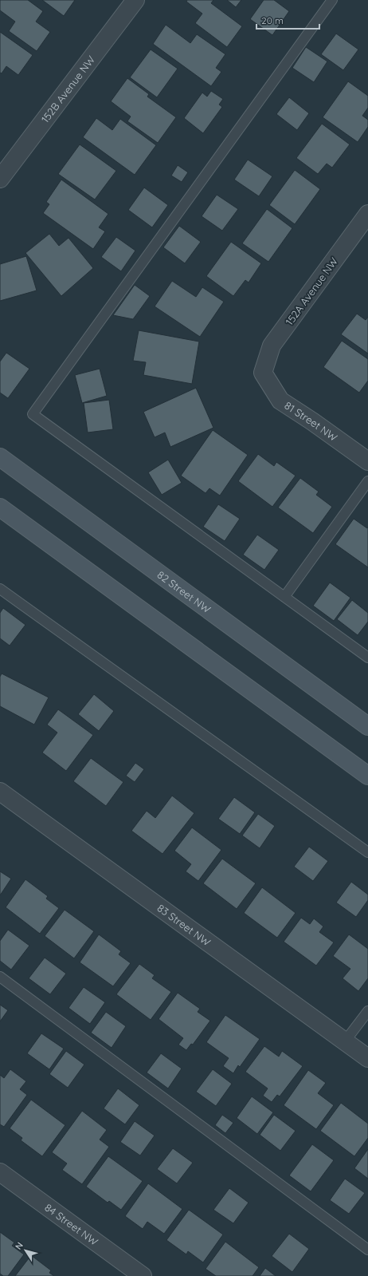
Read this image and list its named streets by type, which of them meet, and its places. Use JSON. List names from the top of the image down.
{
  "streets": {
    "main road": ["82 Street NW"],
    "street": [
      "152B Avenue NW",
      "152A Avenue NW",
      "81 Street NW",
      "83 Street NW",
      "84 Street NW"
    ]
  },
  "crossings": [
    ["152A Avenue NW", "81 Street NW"]
  ],
  "scale_bar": "20 m",
  "north": "top left"
}
